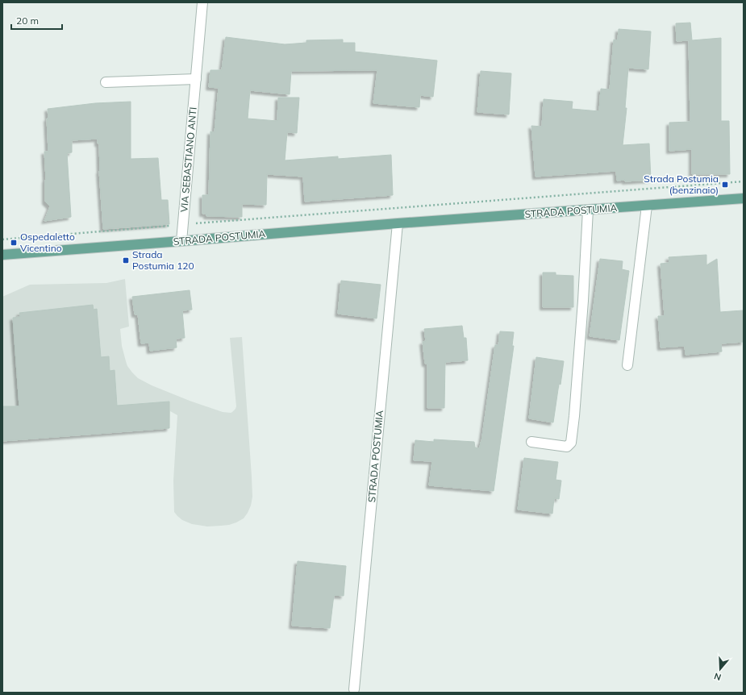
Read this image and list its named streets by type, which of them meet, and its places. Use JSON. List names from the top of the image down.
{
  "streets": {
    "main road": ["STRADA POSTUMIA"],
    "street": ["VIA SEBASTIANO ANTI"]
  },
  "crossings": [
    ["VIA SEBASTIANO ANTI", "STRADA POSTUMIA"]
  ],
  "places": {
    "transit": ["Strada Postumia (benzinaio)", "Ospedaletto Vicentino", "Strada Postumia 120"]
  },
  "scale_bar": "20 m",
  "north": "bottom"
}
